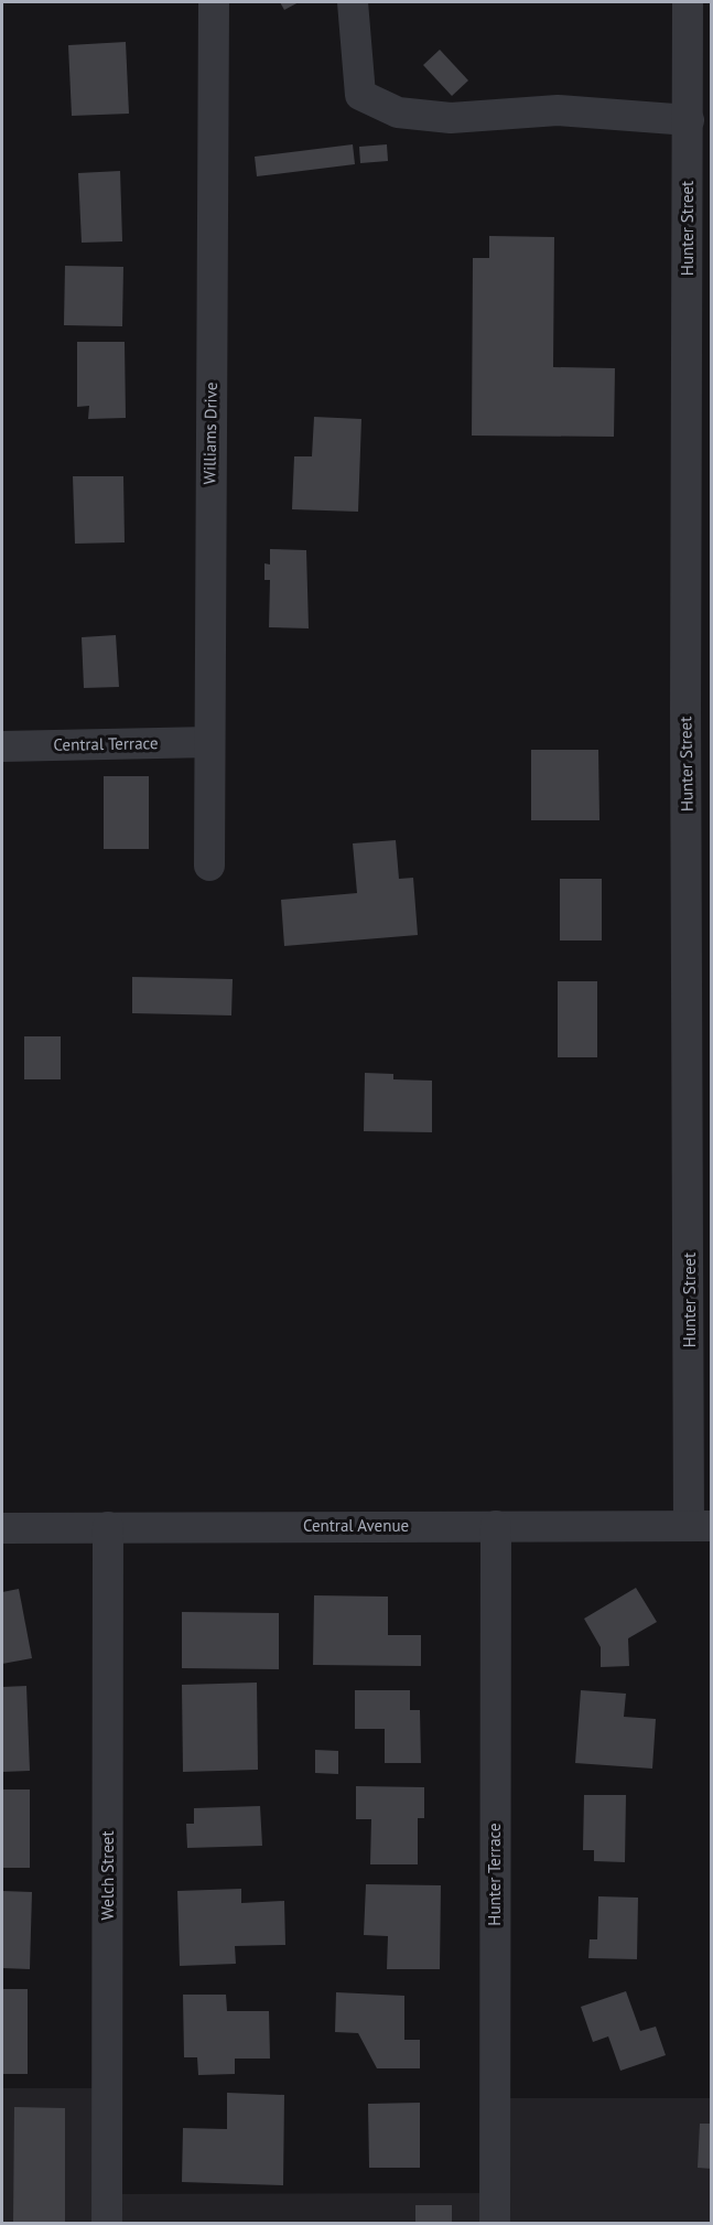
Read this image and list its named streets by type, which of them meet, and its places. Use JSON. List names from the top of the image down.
{
  "streets": {
    "street": [
      "Hunter Street",
      "Williams Drive",
      "Central Terrace",
      "Central Avenue",
      "Hunter Terrace",
      "Welch Street"
    ]
  },
  "crossings": [
    ["Hunter Street", "Central Avenue"],
    ["Williams Drive", "Central Terrace"],
    ["Central Avenue", "Hunter Terrace"],
    ["Central Avenue", "Welch Street"]
  ]
}
